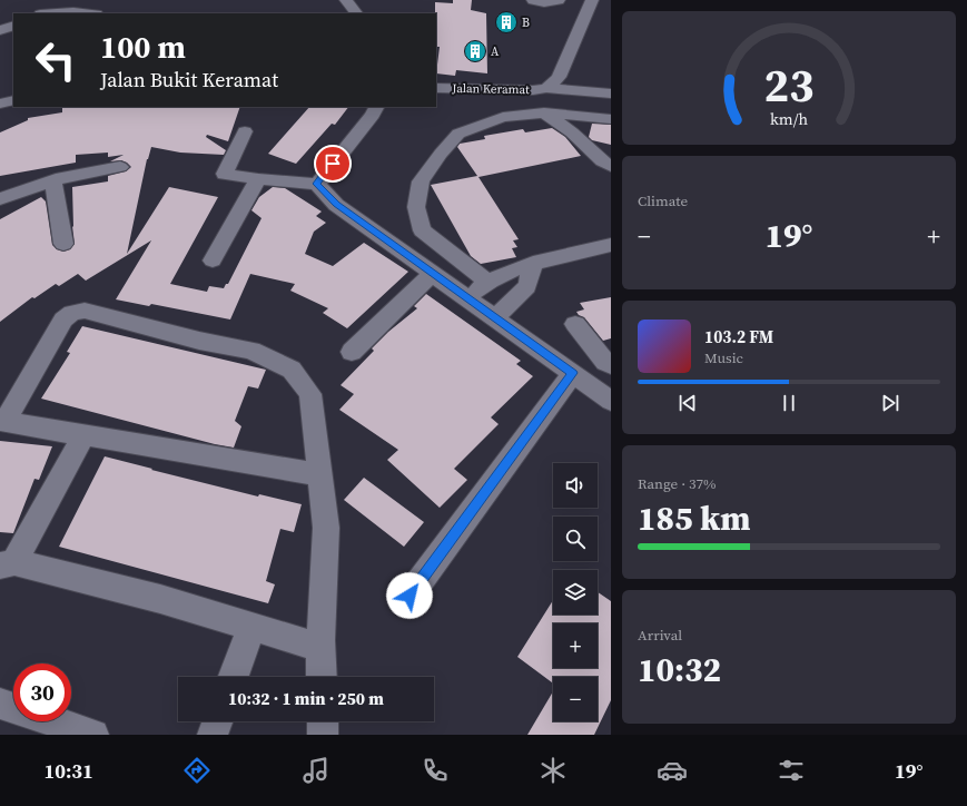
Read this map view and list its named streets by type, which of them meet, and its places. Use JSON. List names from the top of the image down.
{
  "streets": {
    "street": ["Jalan Keramat"]
  },
  "places": {
    "building": ["B", "A"]
  },
  "page": {
    "turn": ["100 m", "Jalan Bukit Keramat"],
    "tile": [
      "Climate",
      ["Range · 37%", "185 km"],
      ["Arrival", "10:32"]
    ],
    "heat": ["−", "19°", "+"],
    "song": ["103.2 FM", "Music"],
    "map_buttons": ["+", "−"],
    "limit": "30",
    "trip": "10:32 · 1 min · 250 m",
    "tabs": ["10:31", "19°"],
    "gauge": ["23", "km/h"]
  }
}
